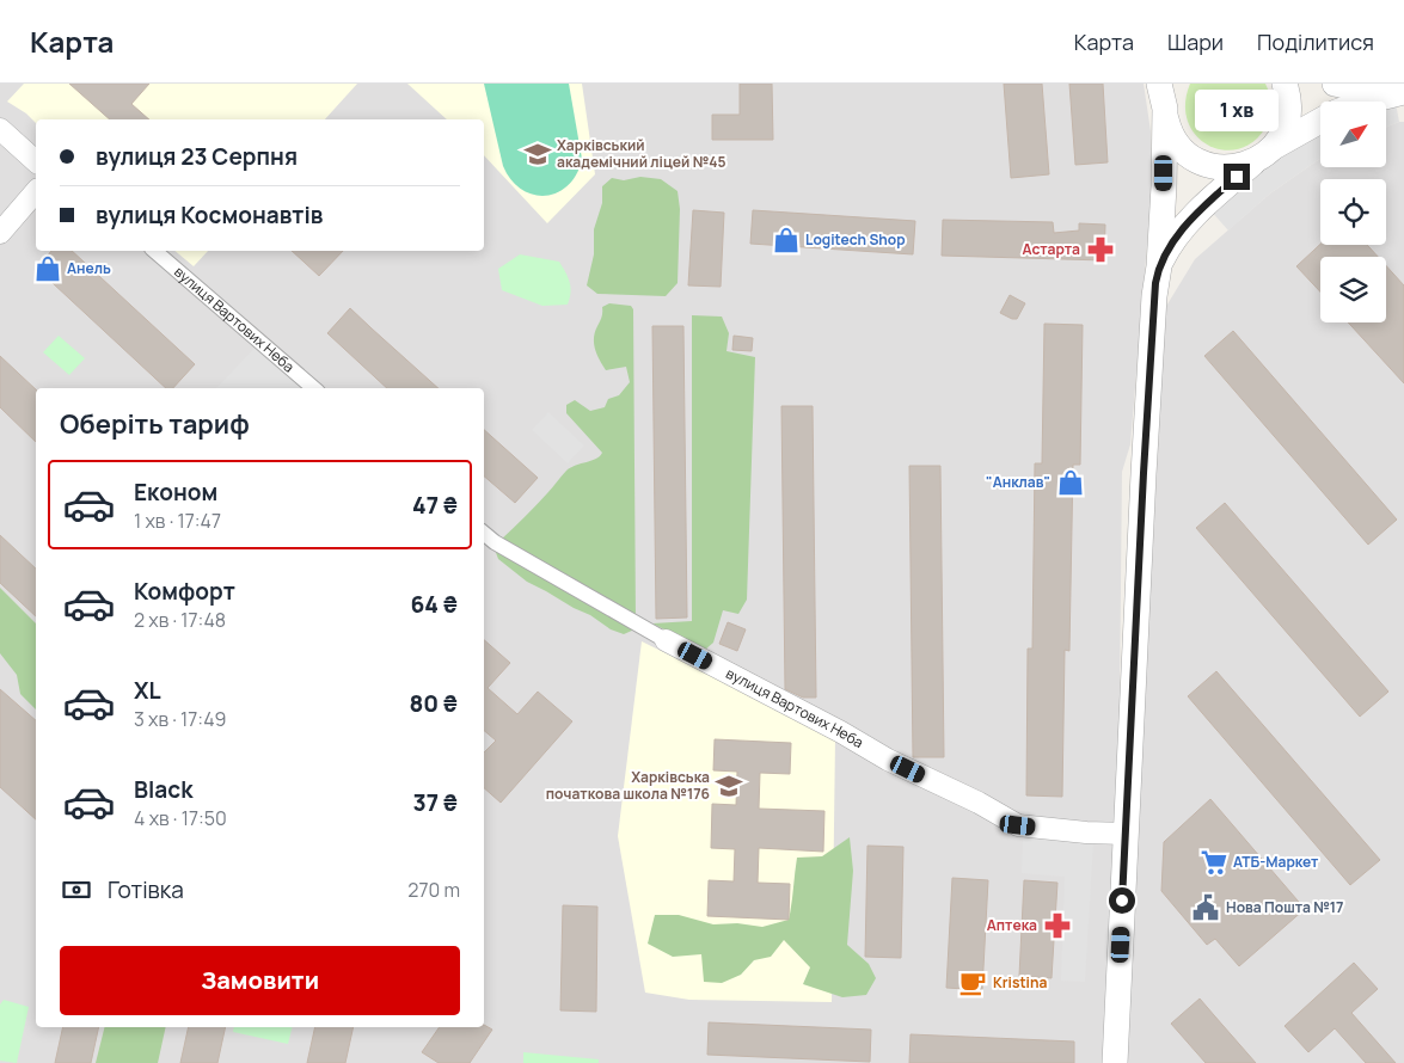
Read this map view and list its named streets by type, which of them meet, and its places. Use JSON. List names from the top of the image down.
{
  "streets": {
    "street": ["вулиця Вартових Неба"]
  },
  "places": {
    "school or university": ["Харківський академічний ліцей №45", "Харківська початкова школа №176"],
    "shop": ["Logitech Shop", "Анель", "\"Анклав\""],
    "pharmacy": ["Астарта", "Аптека"],
    "supermarket": ["АТБ-Маркет"],
    "public building": ["Нова Пошта №17"],
    "cafe": ["Kristina"]
  },
  "north": "top right",
  "page": {
    "header": "Карта",
    "nav": ["Карта", "Шари", "Поділитися"],
    "bubble": "1 хв",
    "banner": ["вулиця 23 Серпня", "вулиця Космонавтів"],
    "heading": "Оберіть тариф",
    "list": [
      {
        "name": "Економ",
        "note": "1 хв · 17:47",
        "value": "47 ₴"
      },
      {
        "name": "Комфорт",
        "note": "2 хв · 17:48",
        "value": "64 ₴"
      },
      {
        "name": "XL",
        "note": "3 хв · 17:49",
        "value": "80 ₴"
      },
      {
        "name": "Black",
        "note": "4 хв · 17:50",
        "value": "37 ₴"
      }
    ],
    "pay": ["Готівка", "270 m"],
    "buttons": "Замовити"
  }
}
